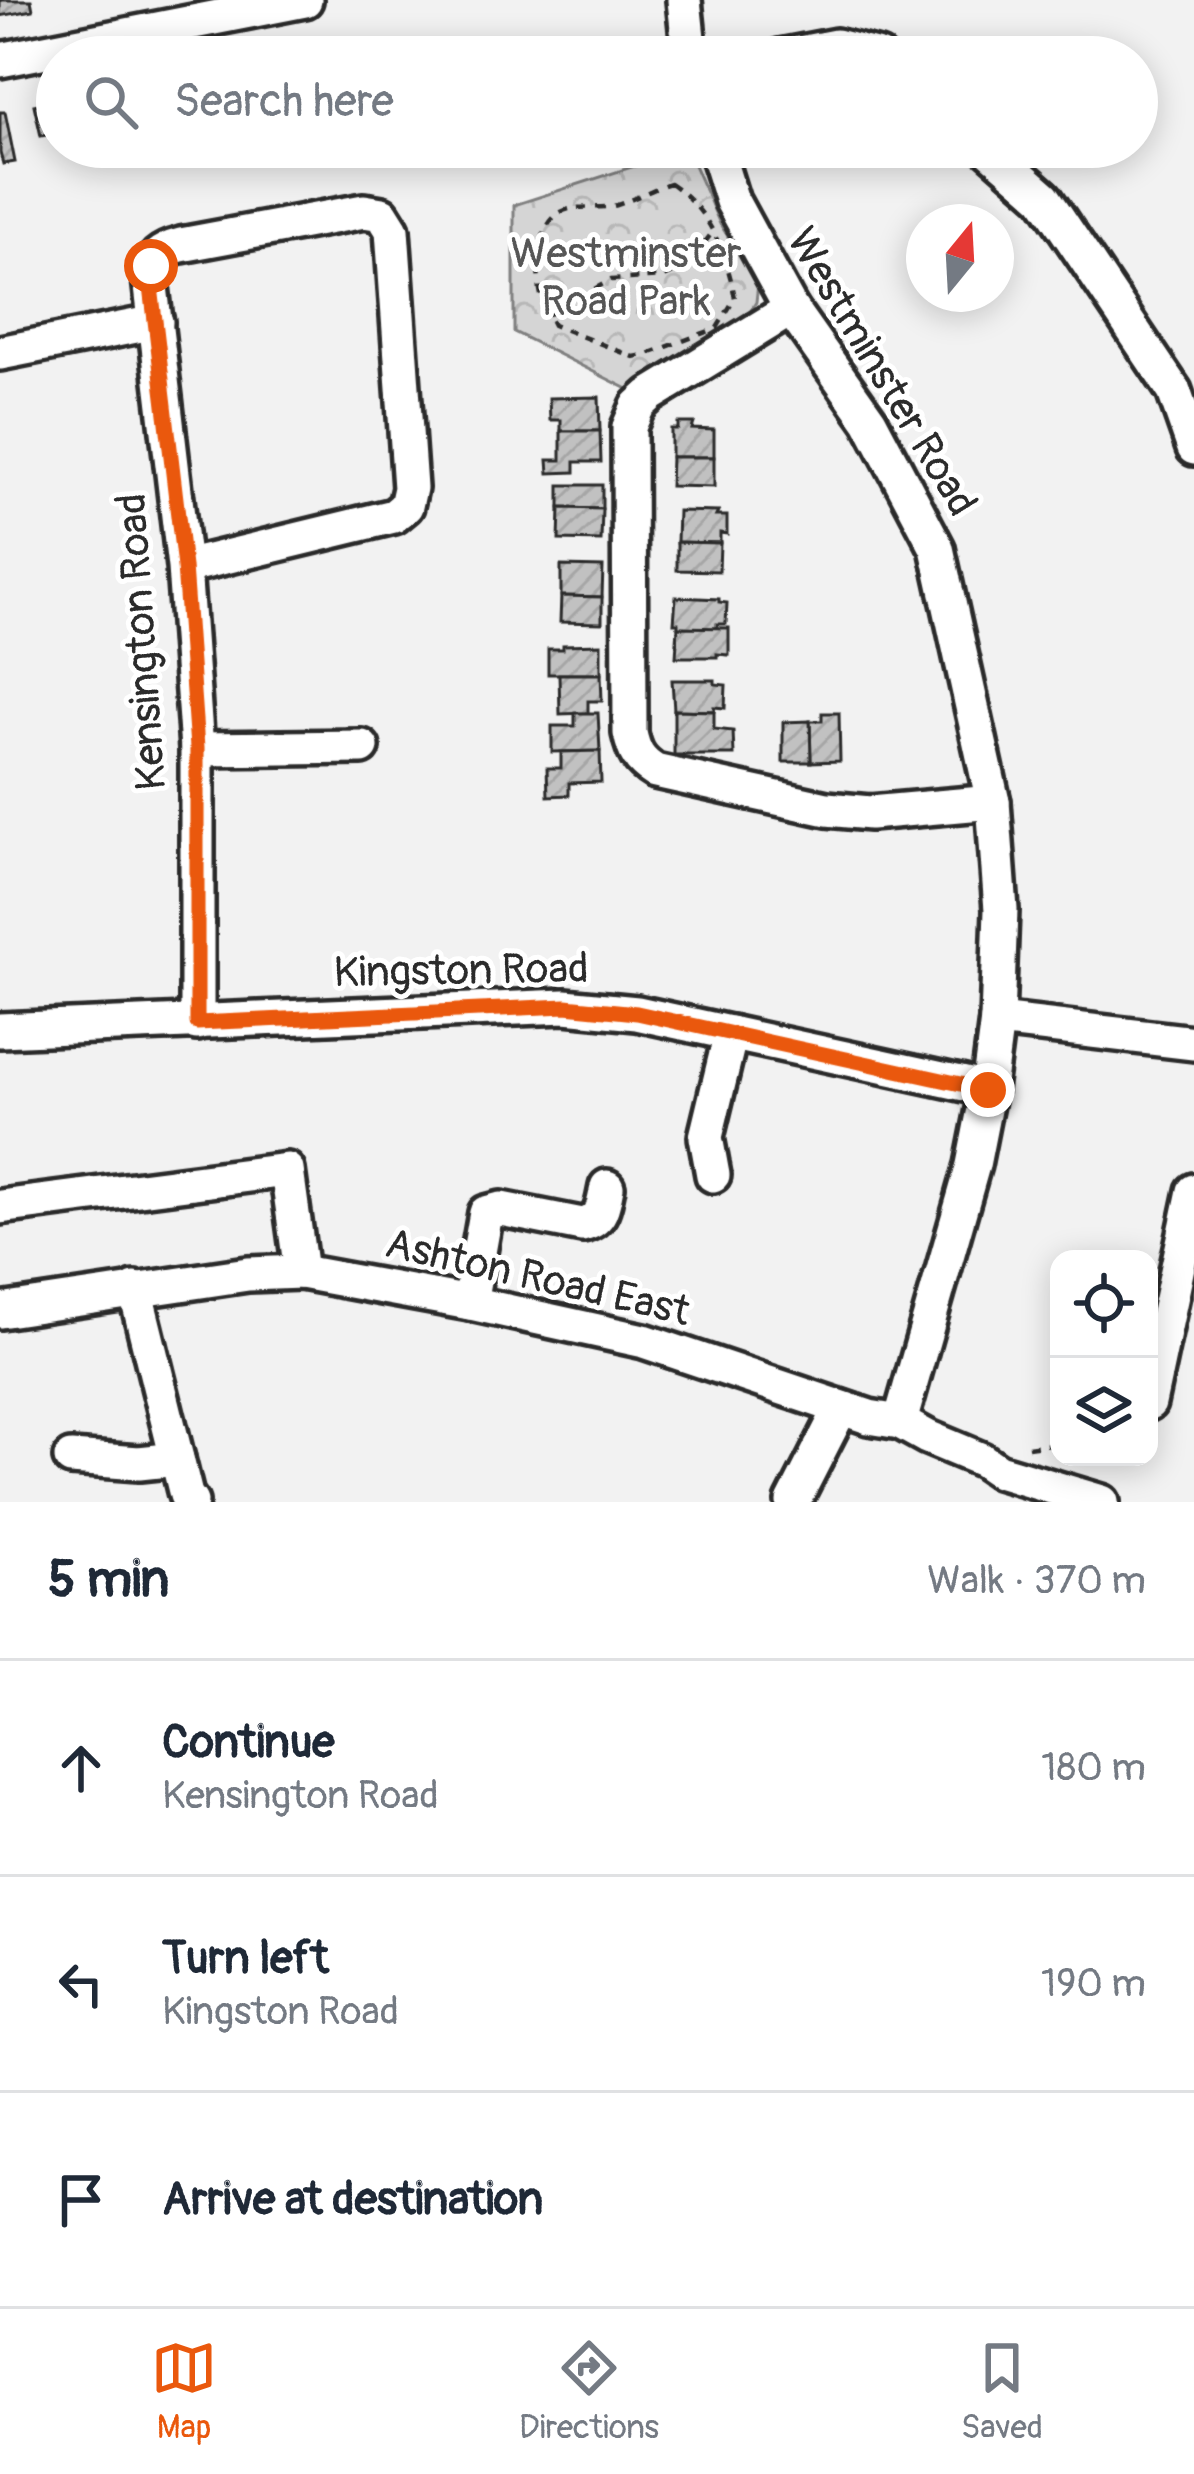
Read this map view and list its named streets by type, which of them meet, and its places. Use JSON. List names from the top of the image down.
{
  "streets": {
    "street": [
      "Westminster Road",
      "Kensington Road",
      "Kingston Road",
      "Ashton Road East"
    ]
  },
  "crossings": [
    ["Westminster Road", "Kingston Road"],
    ["Westminster Road", "Ashton Road East"],
    ["Kensington Road", "Kingston Road"]
  ],
  "parks": ["Westminster Road Park"],
  "north": "top",
  "page": {
    "search": "Search here",
    "heading": ["5 min", "Walk · 370 m"],
    "list": [
      ["Continue", "Kensington Road", "180 m"],
      ["Turn left", "Kingston Road", "190 m"],
      "Arrive at destination"
    ],
    "nav": ["Map", "Directions", "Saved"]
  }
}
